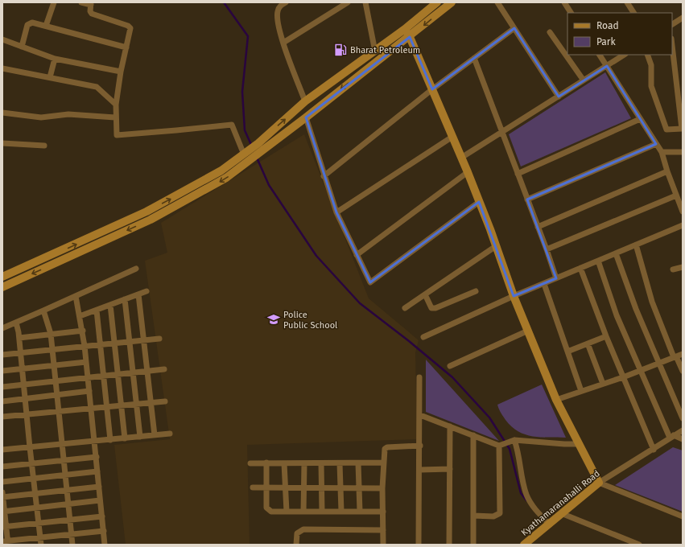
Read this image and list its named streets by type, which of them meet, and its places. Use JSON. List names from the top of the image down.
{
  "streets": {
    "main road": ["Kyathamaranahalli Road"]
  },
  "places": {
    "fuel station": ["Bharat Petroleum"],
    "school or university": ["Police Public School"]
  },
  "legend": ["Road", "Park"]
}
